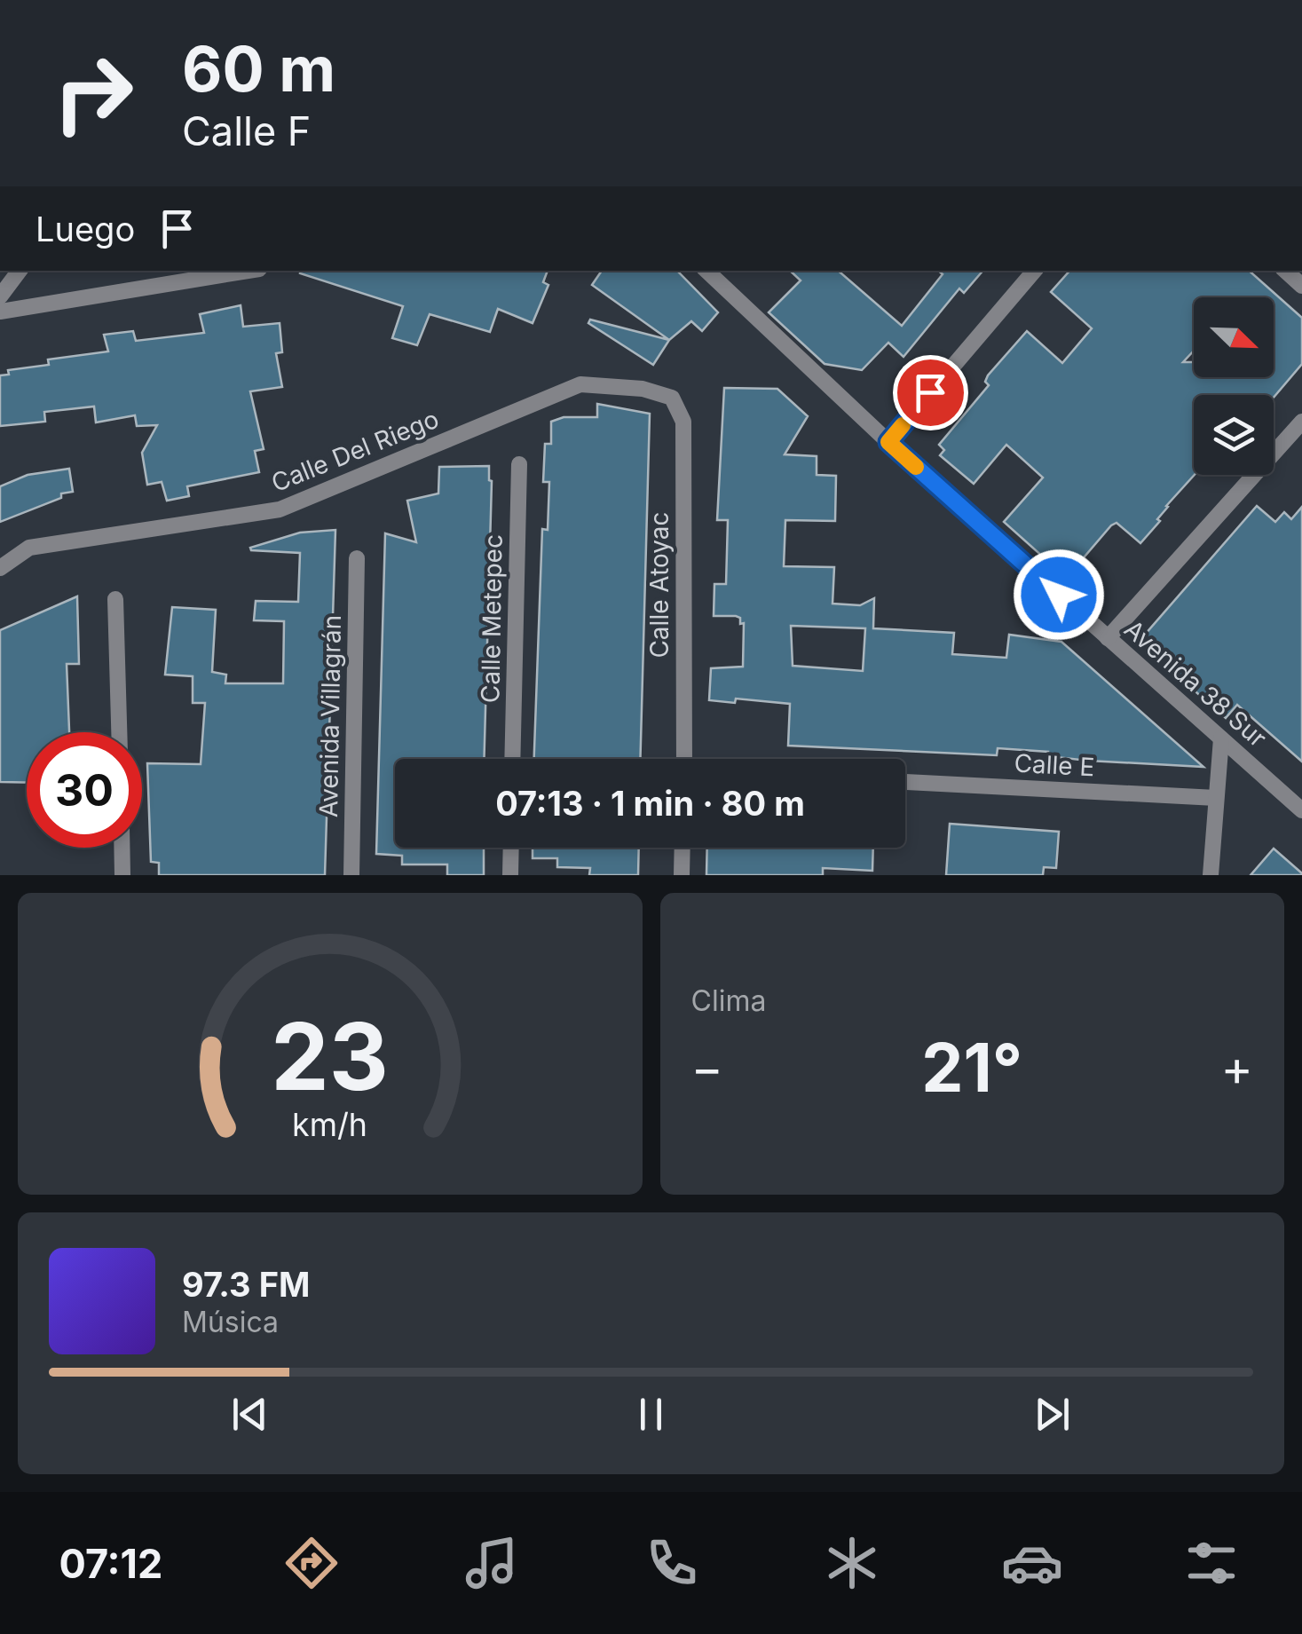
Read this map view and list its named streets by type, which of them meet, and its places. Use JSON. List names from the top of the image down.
{
  "streets": {
    "street": [
      "Calle Del Riego",
      "Calle Atoyac",
      "Calle Metepec",
      "Avenida 38 Sur",
      "Avenida Villagrán",
      "Calle E"
    ]
  },
  "crossings": [
    ["Calle Del Riego", "Calle Atoyac"]
  ],
  "north": "bottom right",
  "page": {
    "turn": ["60 m", "Calle F"],
    "then": "Luego",
    "limit": "30",
    "trip": "07:13 · 1 min · 80 m",
    "tile": "Clima",
    "heat": ["−", "21°", "+"],
    "song": ["97.3 FM", "Música"],
    "tabs": "07:12",
    "gauge": ["23", "km/h"]
  }
}
